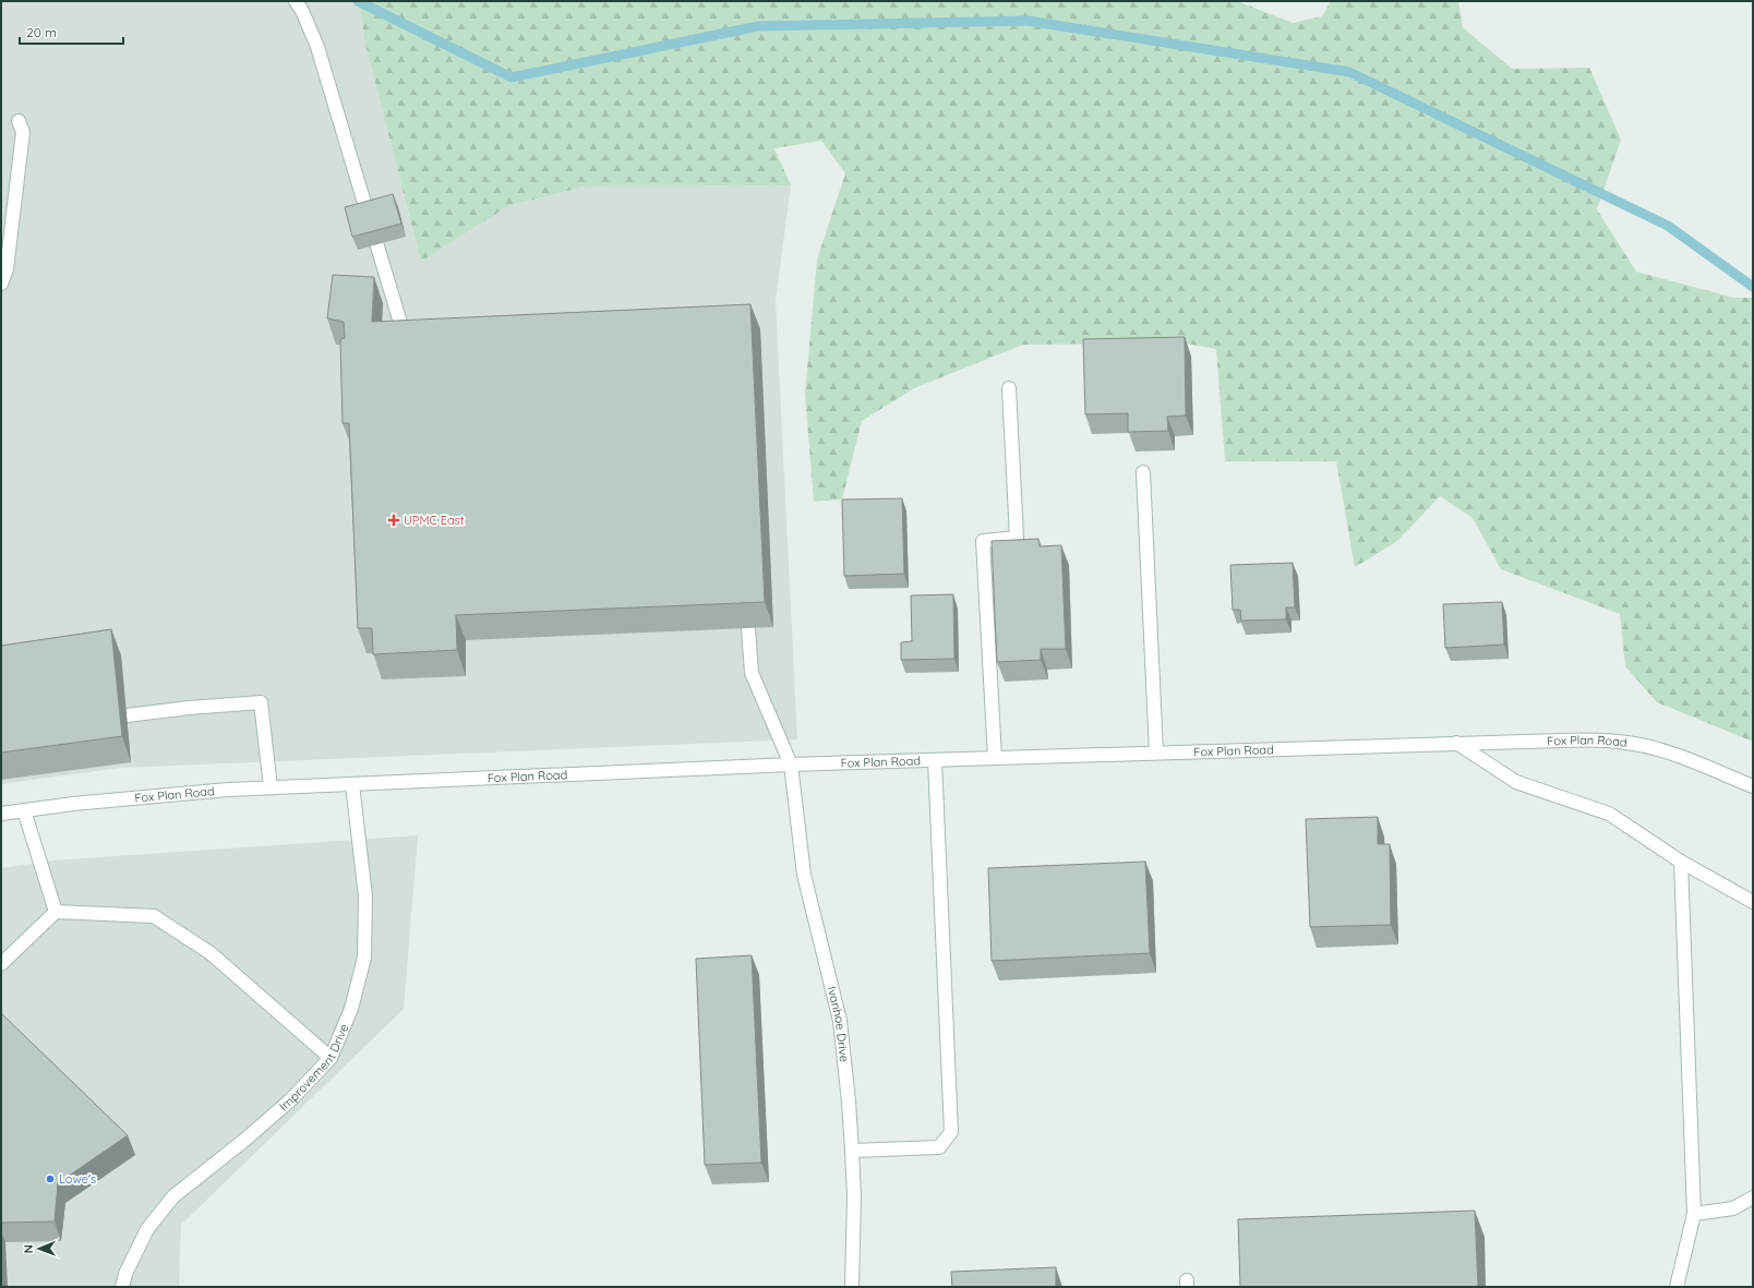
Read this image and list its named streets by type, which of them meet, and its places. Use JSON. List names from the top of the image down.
{
  "streets": {
    "street": ["Fox Plan Road", "Ivanhoe Drive", "Improvement Drive"]
  },
  "crossings": [
    ["Fox Plan Road", "Ivanhoe Drive"],
    ["Fox Plan Road", "Improvement Drive"]
  ],
  "places": {
    "health": ["UPMC East"],
    "other": ["Lowe's"]
  },
  "scale_bar": "20 m",
  "north": "left"
}
